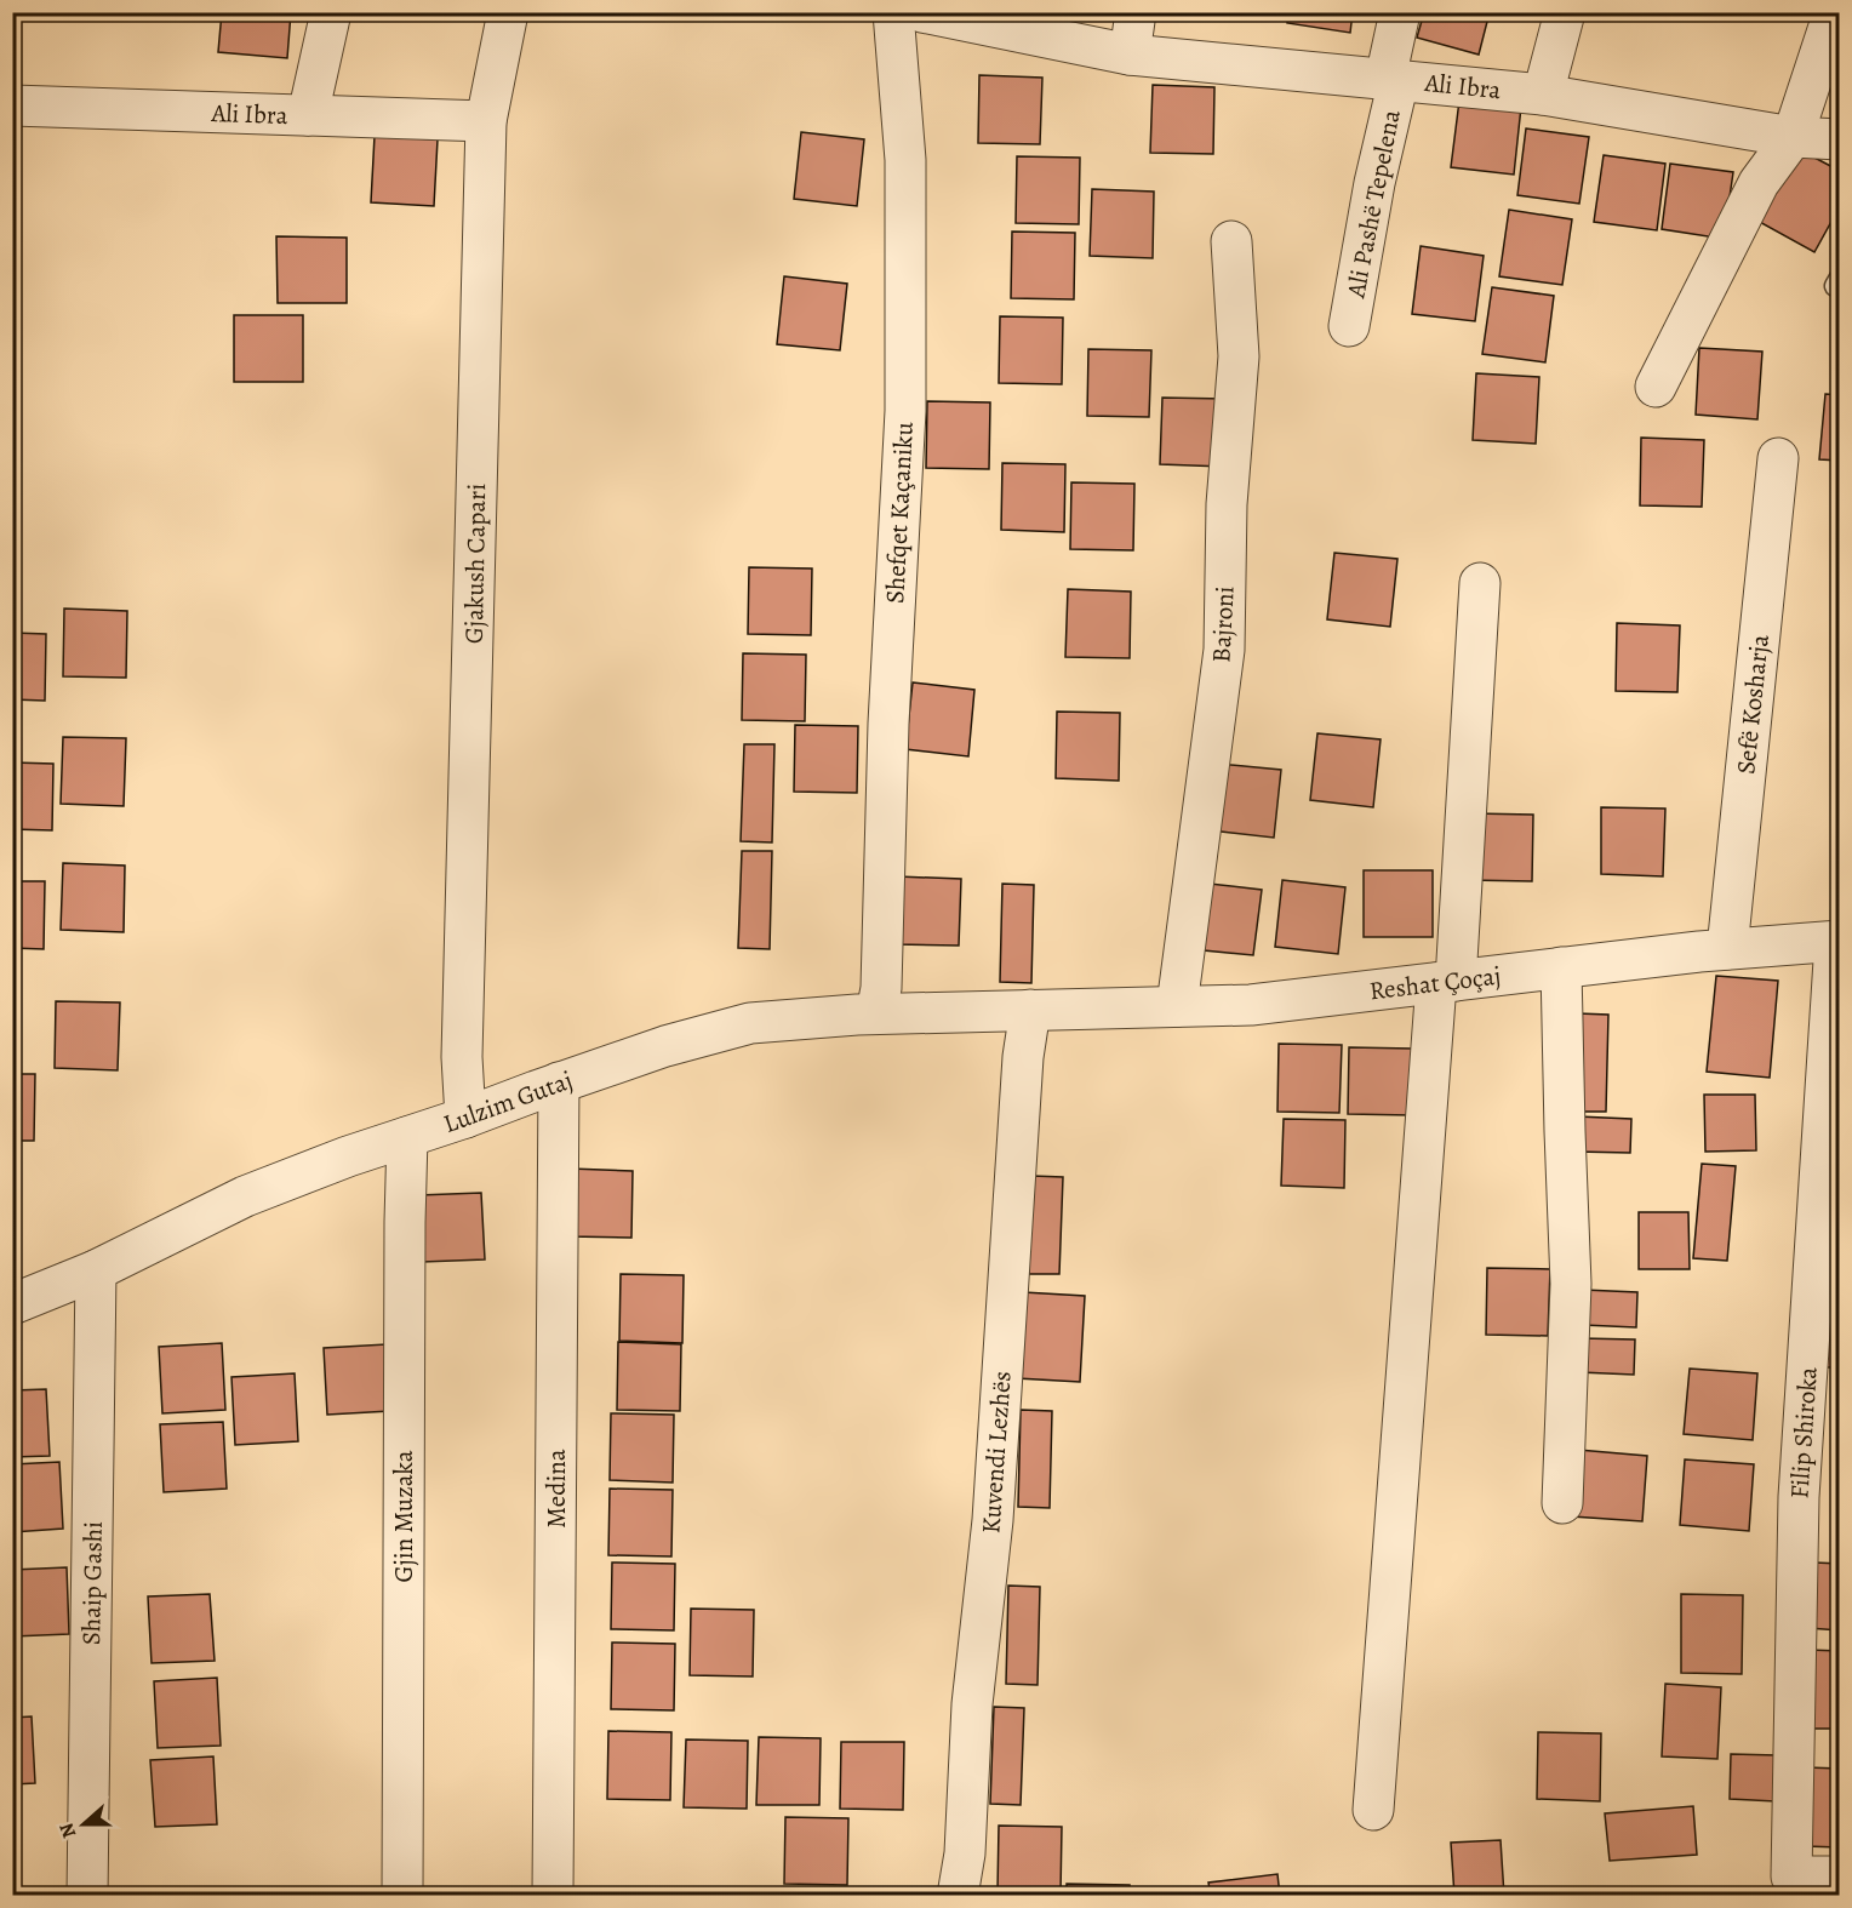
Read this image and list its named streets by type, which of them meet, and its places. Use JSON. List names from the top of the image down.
{
  "streets": {
    "street": [
      "Ali Ibra",
      "Ali Pashë Tepelena",
      "Shefqet Kaçaniku",
      "Gjakush Capari",
      "Bajroni",
      "Sefë Kosharja",
      "Reshat Çoçaj",
      "Lulzim Gutaj",
      "Filip Shiroka",
      "Kuvendi Lezhës",
      "Medina",
      "Gjin Muzaka",
      "Shaip Gashi"
    ]
  },
  "crossings": [
    ["Ali Ibra", "Ali Pashë Tepelena"],
    ["Ali Ibra", "Gjakush Capari"],
    ["Shefqet Kaçaniku", "Lulzim Gutaj"],
    ["Gjakush Capari", "Lulzim Gutaj"],
    ["Bajroni", "Reshat Çoçaj"],
    ["Sefë Kosharja", "Reshat Çoçaj"],
    ["Reshat Çoçaj", "Lulzim Gutaj"],
    ["Reshat Çoçaj", "Filip Shiroka"],
    ["Reshat Çoçaj", "Kuvendi Lezhës"],
    ["Lulzim Gutaj", "Kuvendi Lezhës"],
    ["Lulzim Gutaj", "Medina"],
    ["Lulzim Gutaj", "Gjin Muzaka"],
    ["Lulzim Gutaj", "Shaip Gashi"]
  ],
  "north": "left"
}
